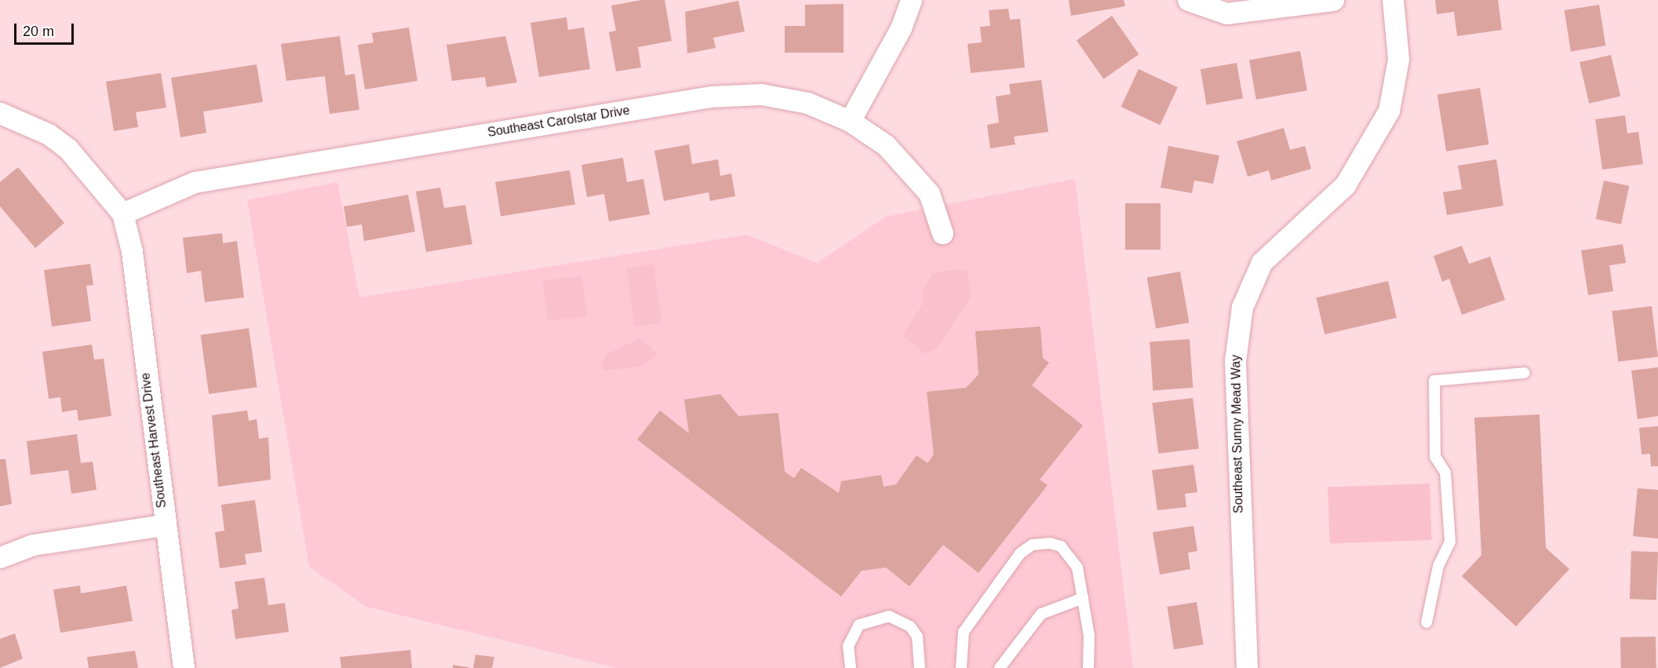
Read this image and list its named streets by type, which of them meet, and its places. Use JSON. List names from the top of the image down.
{
  "streets": {
    "street": ["Southeast Carolstar Drive", "Southeast Sunny Mead Way", "Southeast Harvest Drive"]
  },
  "crossings": [
    ["Southeast Carolstar Drive", "Southeast Harvest Drive"]
  ],
  "scale_bar": "20 m"
}
